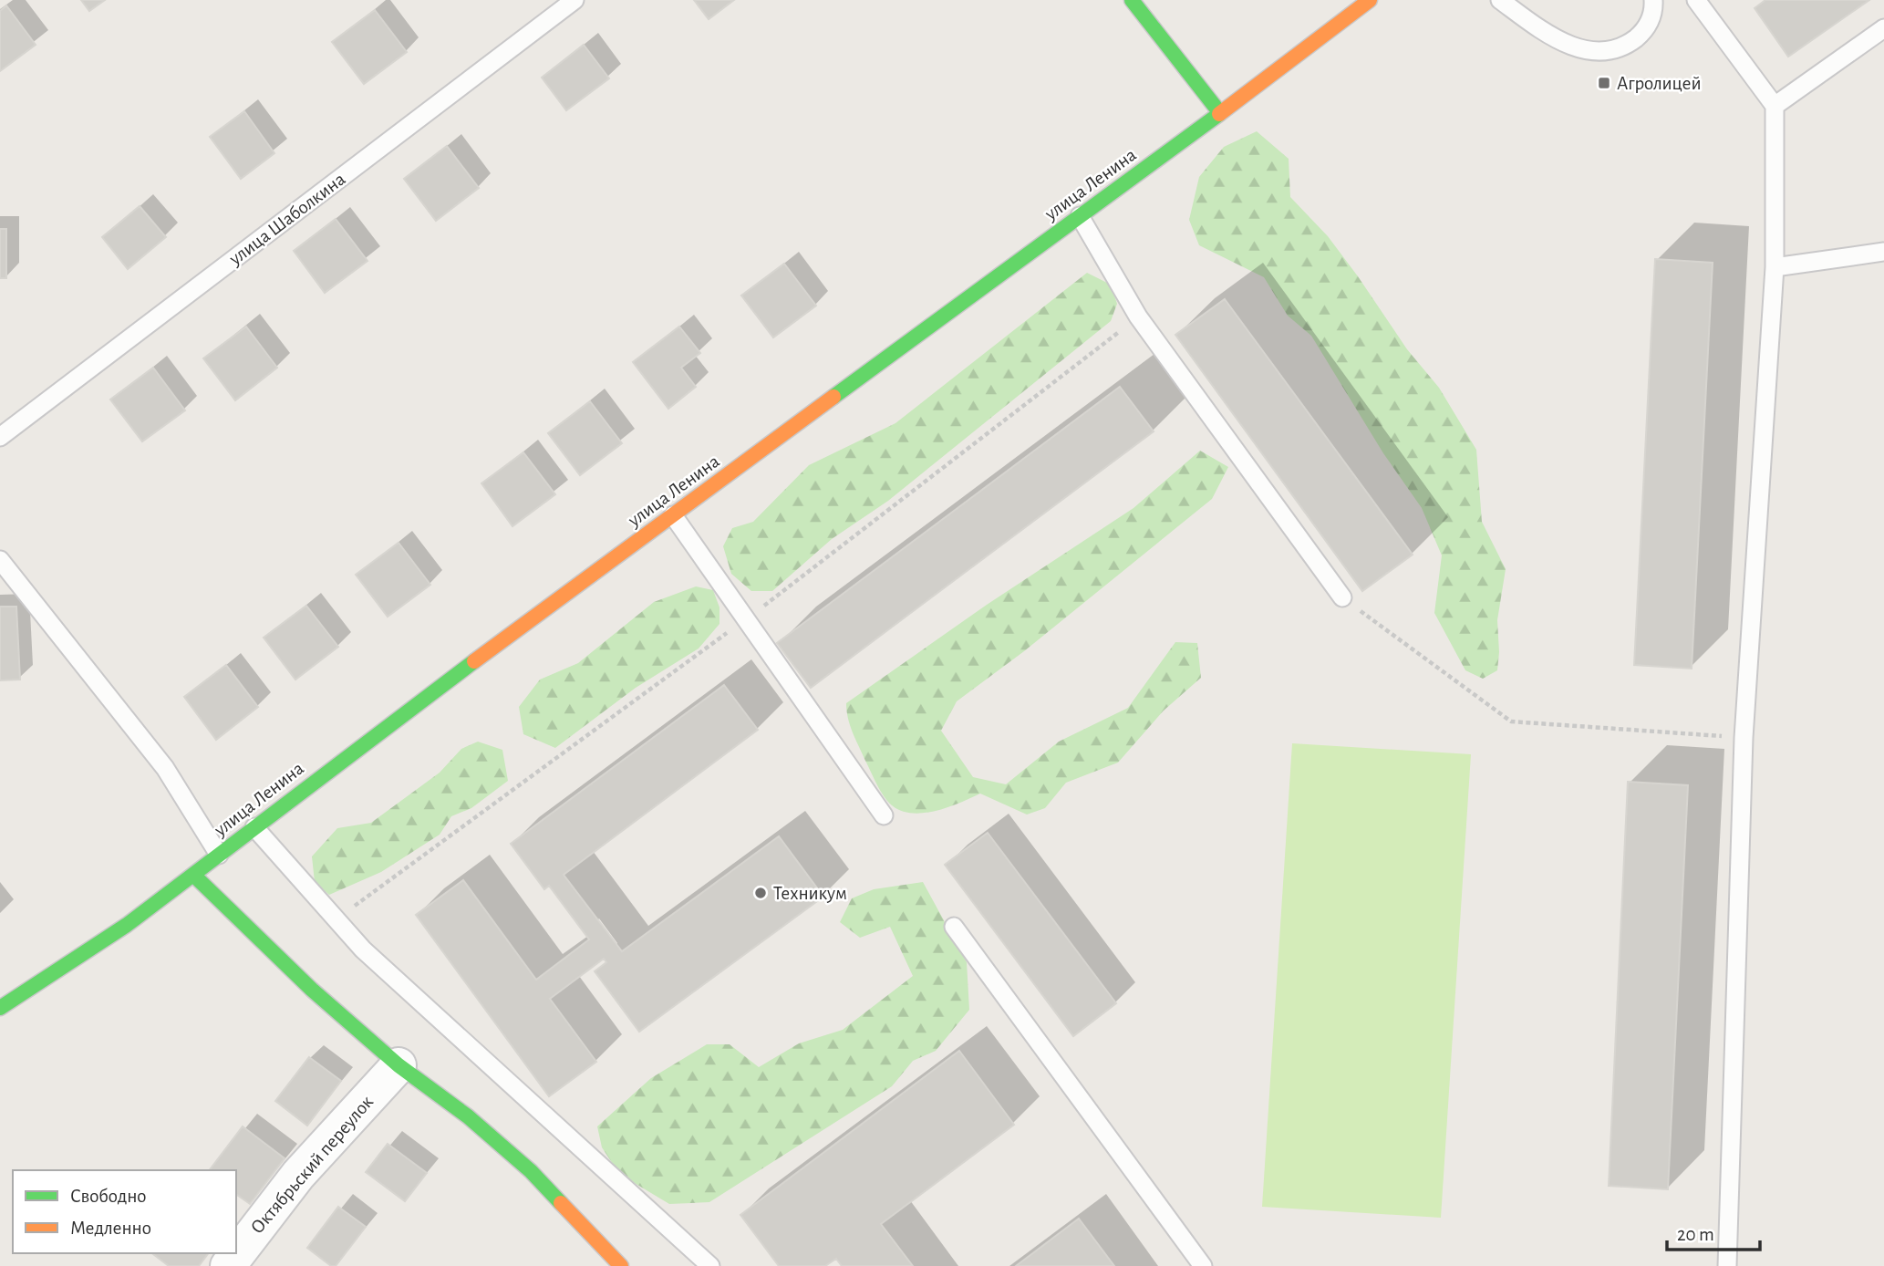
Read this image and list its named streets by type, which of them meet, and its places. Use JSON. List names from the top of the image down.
{
  "streets": {
    "main road": ["улица Ленина"],
    "street": ["Октябрьский переулок"],
    "lane": ["улица Шаболкина"]
  },
  "places": {
    "transit": ["Агролицей"],
    "other": ["Техникум"]
  },
  "legend": ["Свободно", "Медленно"],
  "scale_bar": "20 m"
}
